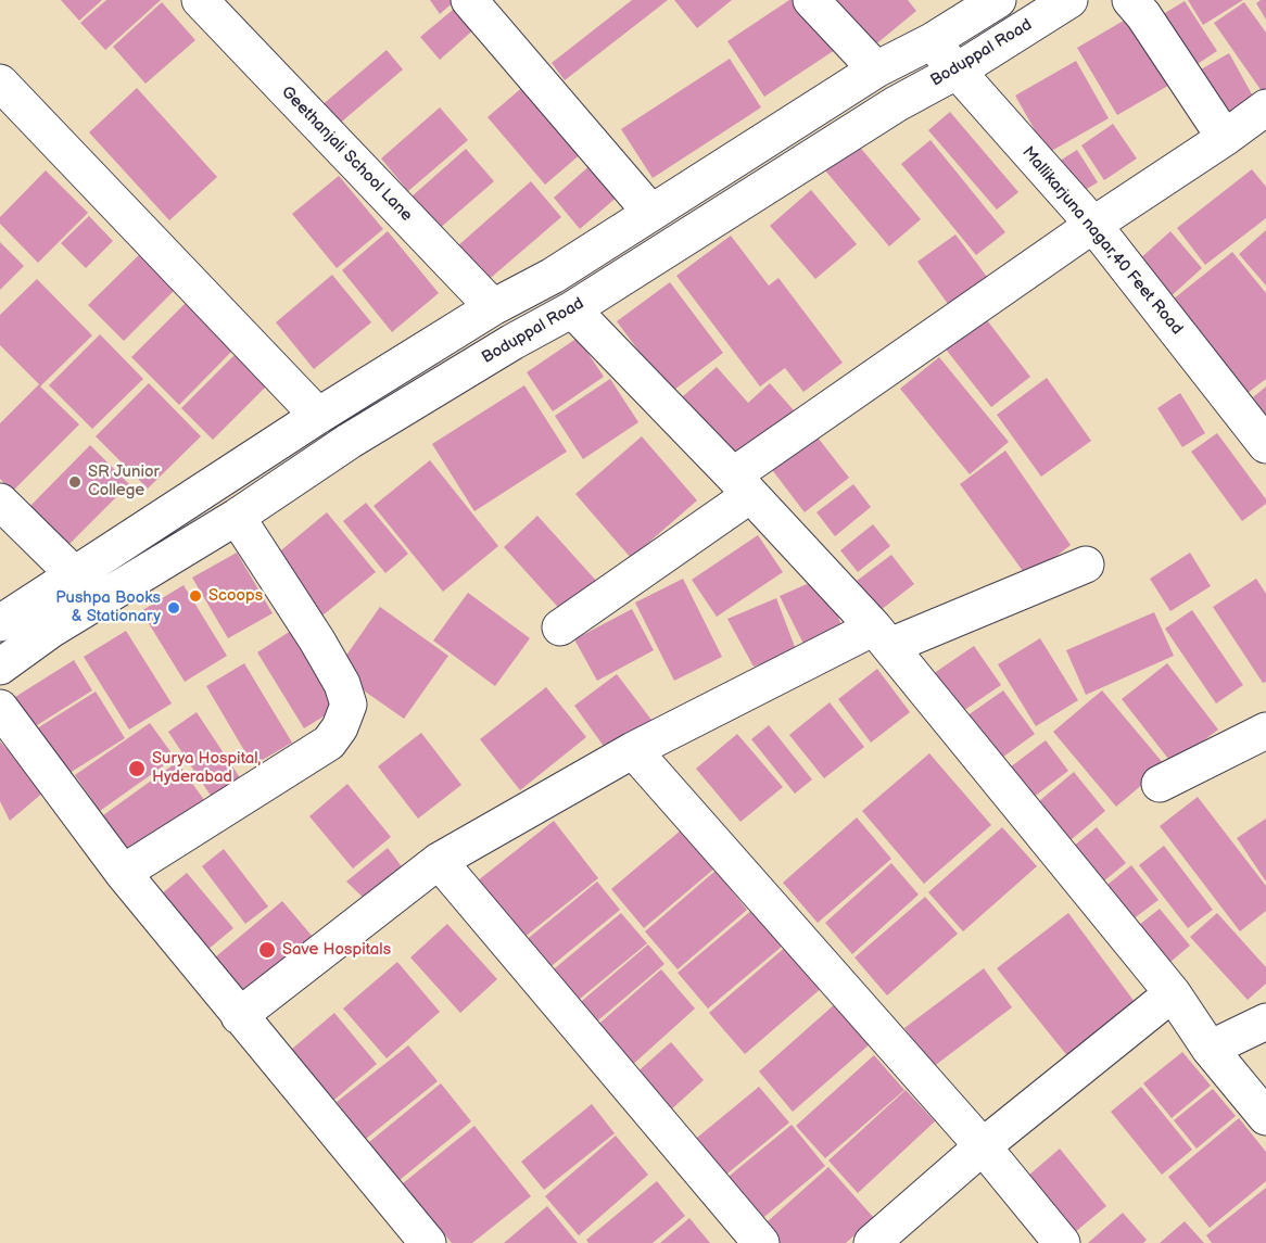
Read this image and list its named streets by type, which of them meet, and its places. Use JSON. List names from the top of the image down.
{
  "streets": {
    "street": ["Boduppal Road", "Geethanjali School Lane", "Mallikarjuna nagar,40 Feet Road"]
  },
  "crossings": [
    ["Boduppal Road", "Mallikarjuna nagar,40 Feet Road"]
  ],
  "places": [
    "SR Junior College",
    "Scoops",
    "Pushpa Books & Stationary",
    "Surya Hospital, Hyderabad",
    "Save Hospitals"
  ]
}
